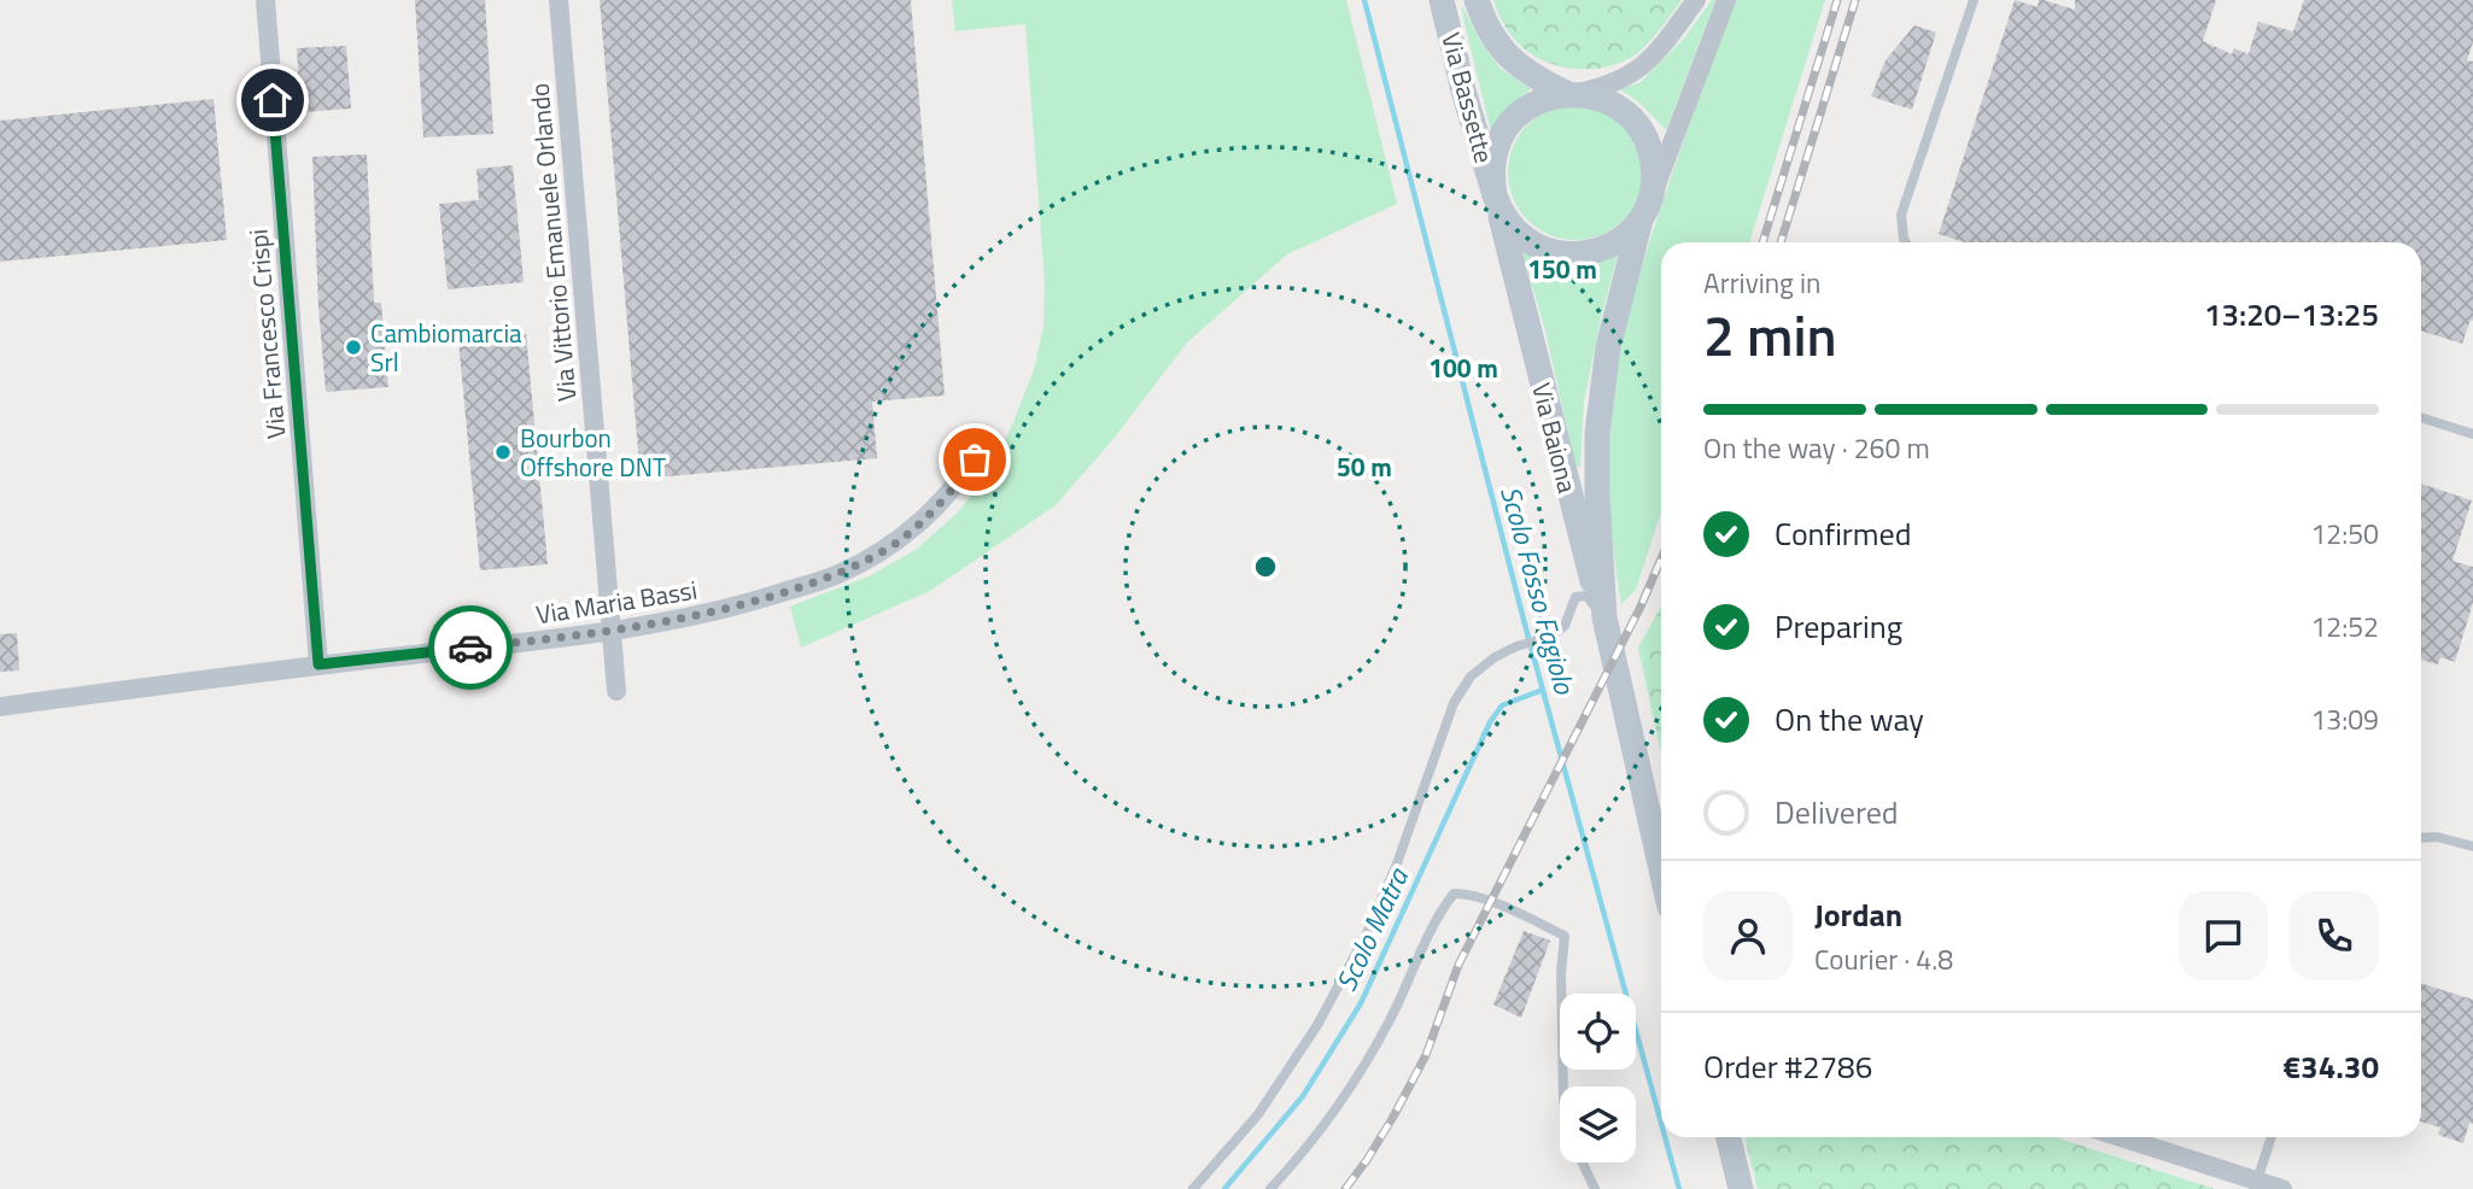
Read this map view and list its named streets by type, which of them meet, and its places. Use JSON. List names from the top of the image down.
{
  "streets": {
    "main road": ["Via Bassette", "Via Baiona"],
    "street": ["Via Vittorio Emanuele Orlando", "Via Francesco Crispi", "Via Maria Bassi"]
  },
  "crossings": [
    ["Via Bassette", "Via Baiona"],
    ["Via Vittorio Emanuele Orlando", "Via Maria Bassi"],
    ["Via Francesco Crispi", "Via Maria Bassi"]
  ],
  "water": ["Scolo Fosso Fagiolo", "Scolo Matra"],
  "places": ["Cambiomarcia Srl", "Bourbon Offshore DNT"],
  "page": {
    "heading": ["2 min", "Arriving in", "13:20–13:25"],
    "panel": [
      "Jordan",
      "Courier · 4.8",
      "Order #2786",
      "€34.30"
    ],
    "bar": "On the way · 260 m",
    "list": [
      ["Confirmed", "12:50"],
      ["Preparing", "12:52"],
      ["On the way", "13:09"],
      "Delivered"
    ]
  },
  "rings": ["150 m", "100 m", "50 m"]
}
